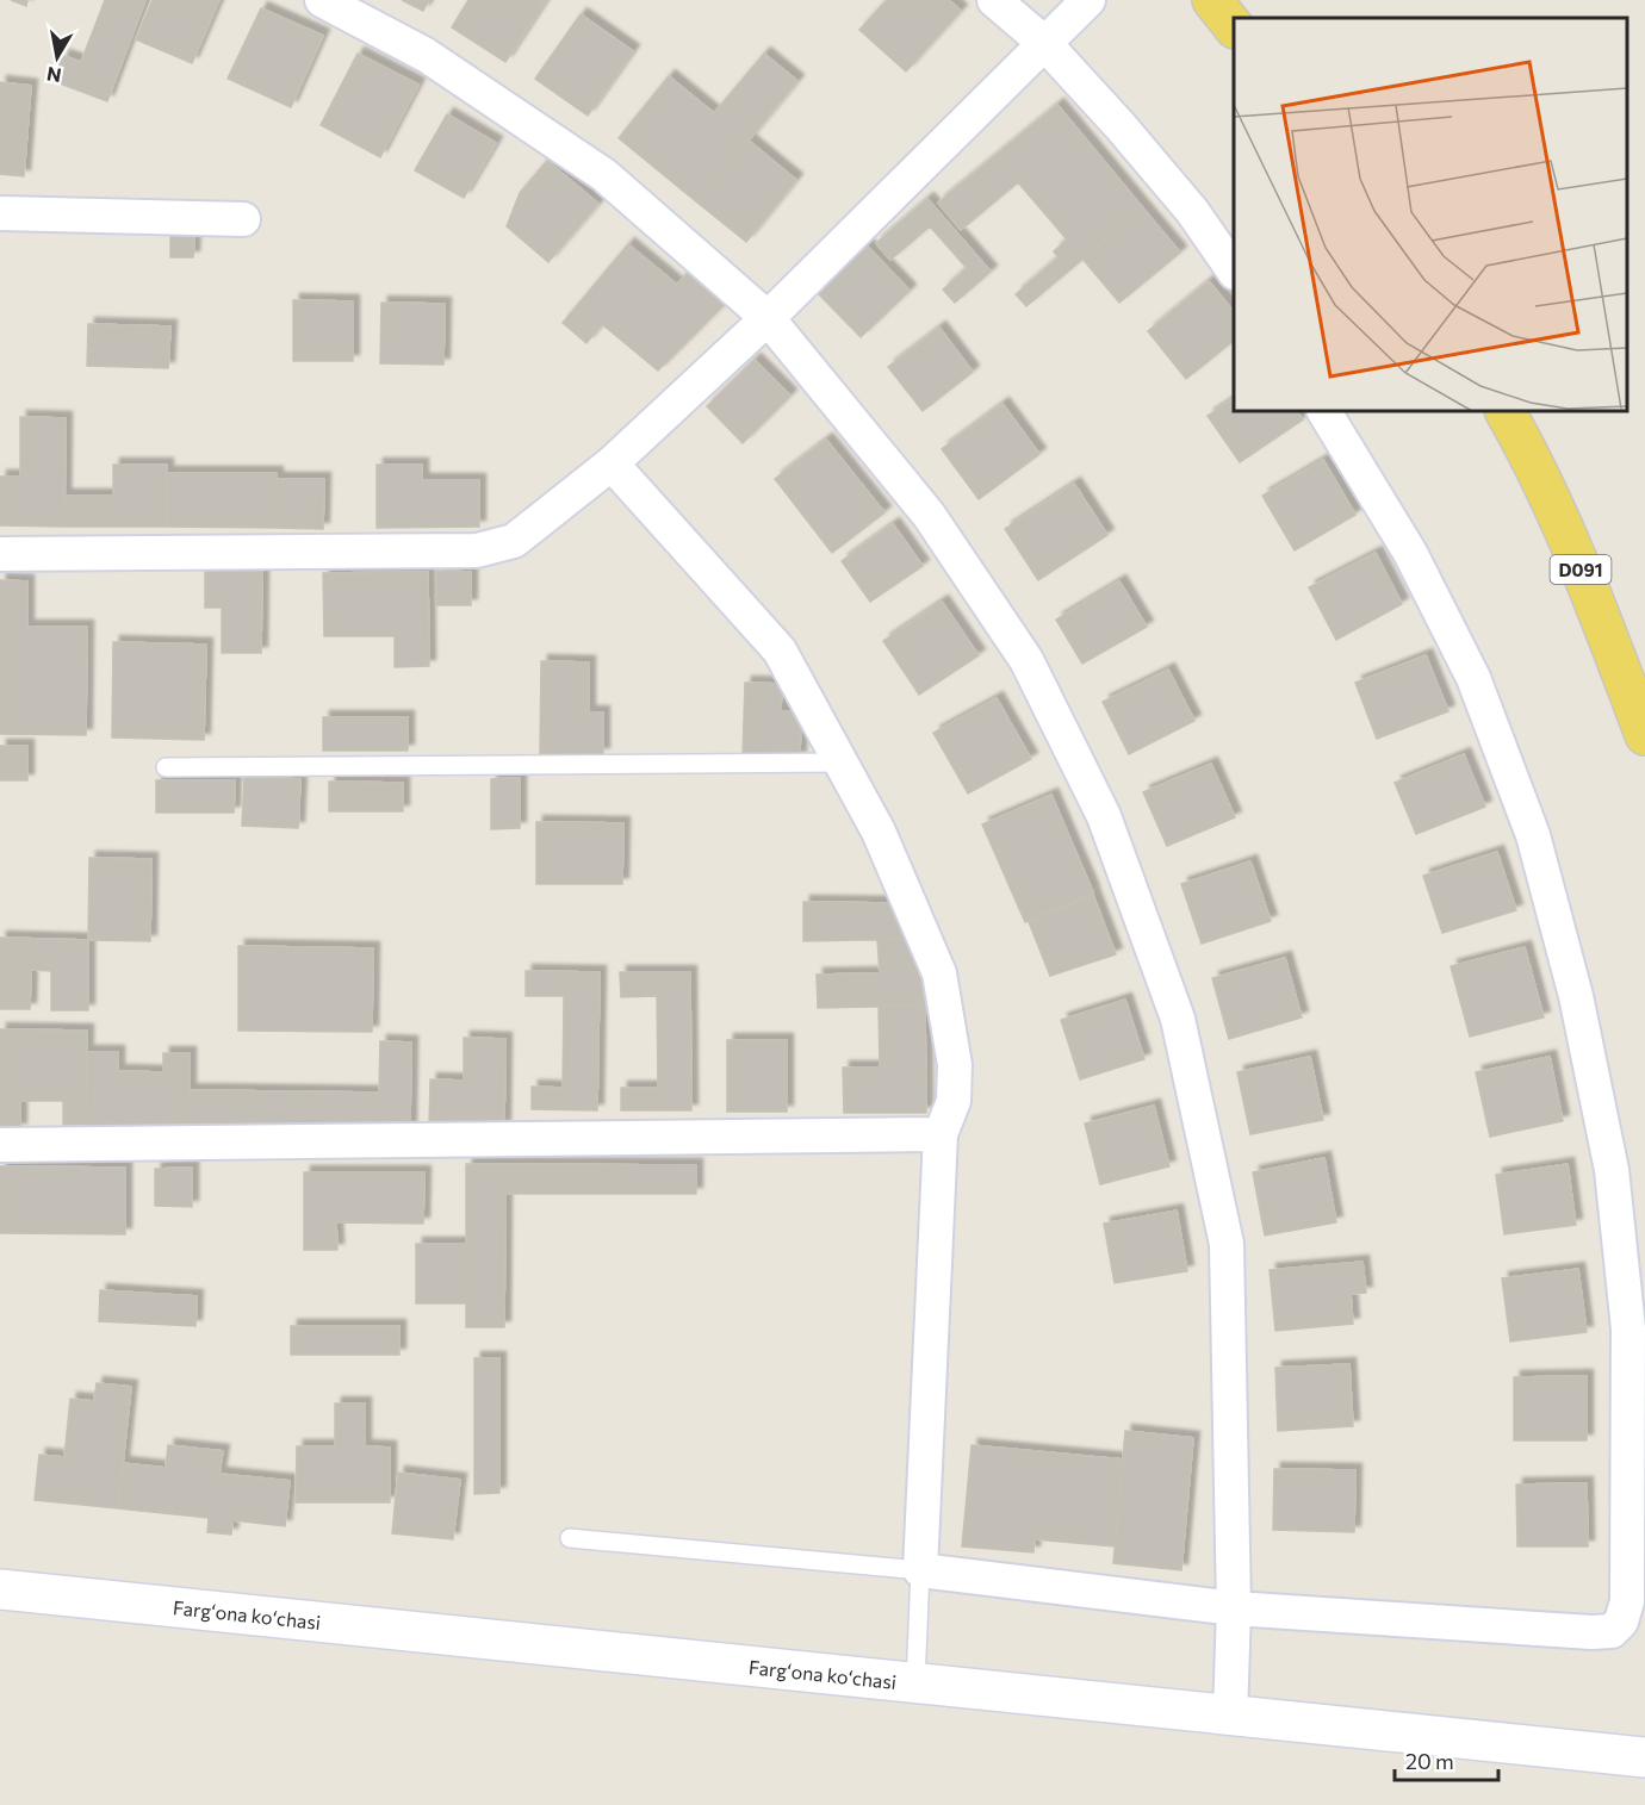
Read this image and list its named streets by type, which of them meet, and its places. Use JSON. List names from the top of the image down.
{
  "streets": {
    "main road": ["D091"],
    "street": ["Fargʻona koʻchasi"]
  },
  "scale_bar": "20 m",
  "north": "bottom"
}
